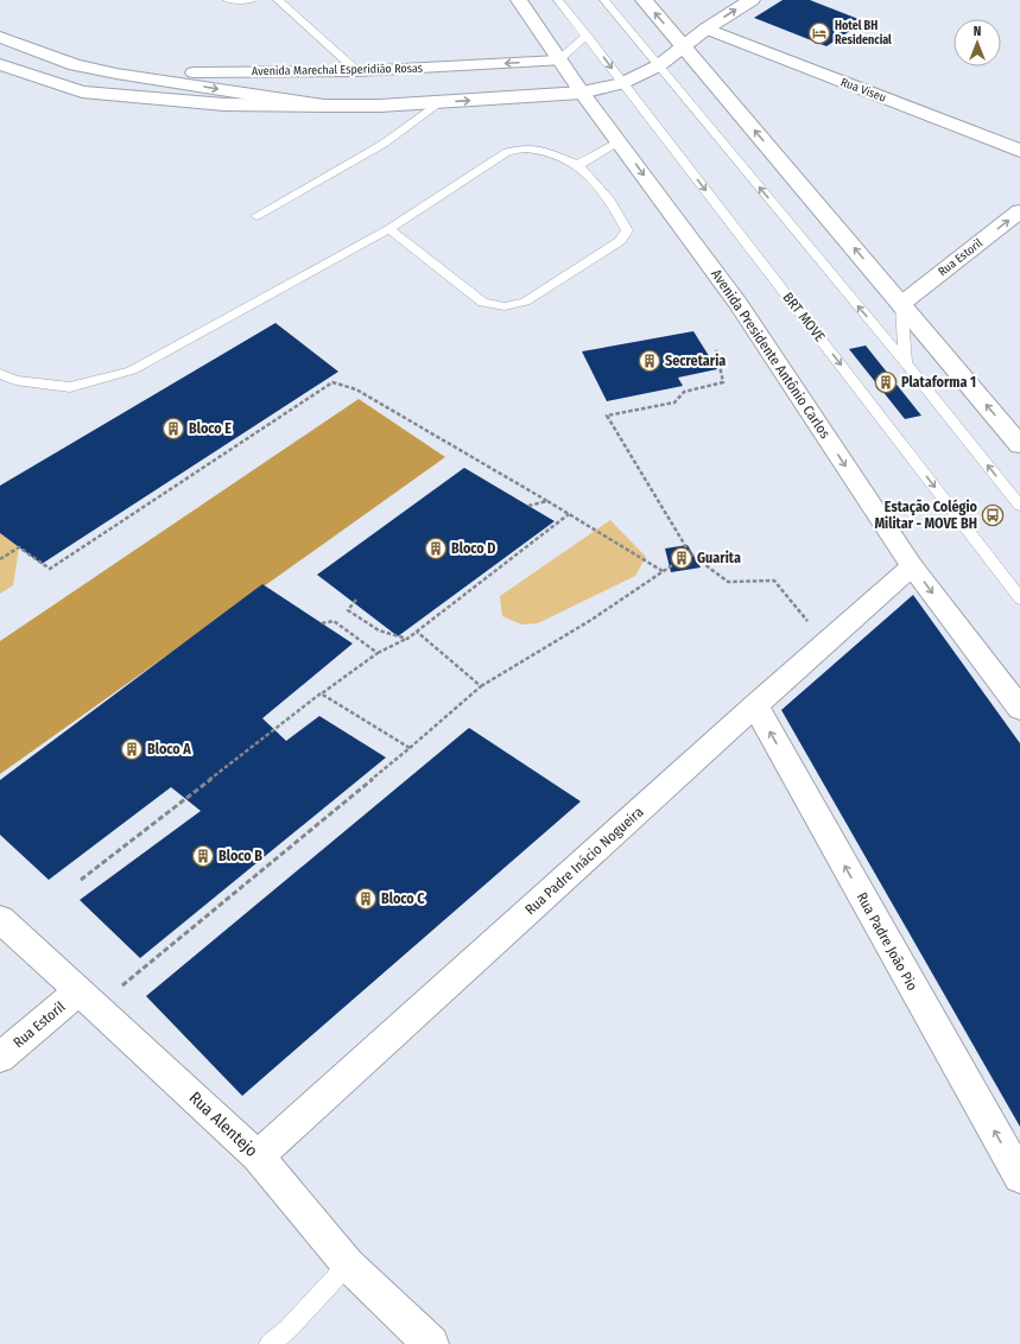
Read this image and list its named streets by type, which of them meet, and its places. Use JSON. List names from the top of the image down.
{
  "streets": {
    "main road": [
      "Avenida Marechal Esperidião Rosas",
      "Rua Viseu",
      "Rua Estoril",
      "Avenida Presidente Antônio Carlos",
      "Rua Padre Inácio Nogueira",
      "Rua Padre João Pio",
      "Rua Alentejo"
    ],
    "lane": ["BRT MOVE"]
  },
  "crossings": [
    ["Avenida Marechal Esperidião Rosas", "Rua Viseu"],
    ["Avenida Marechal Esperidião Rosas", "BRT MOVE"],
    ["Avenida Marechal Esperidião Rosas", "Avenida Presidente Antônio Carlos"],
    ["Rua Estoril", "Rua Alentejo"],
    ["Avenida Presidente Antônio Carlos", "Rua Padre Inácio Nogueira"],
    ["Rua Padre Inácio Nogueira", "Rua Padre João Pio"],
    ["Rua Padre Inácio Nogueira", "Rua Alentejo"]
  ],
  "one_way": ["Rua Estoril", "Rua Padre João Pio"],
  "places": {
    "hotel": ["Hotel BH Residencial"],
    "building": [
      "Secretaria",
      "Plataforma 1",
      "Bloco E",
      "Bloco D",
      "Guarita",
      "Bloco A",
      "Bloco B",
      "Bloco C"
    ],
    "bus stop": ["Estação Colégio Militar - MOVE BH"]
  },
  "north": "top"
}
